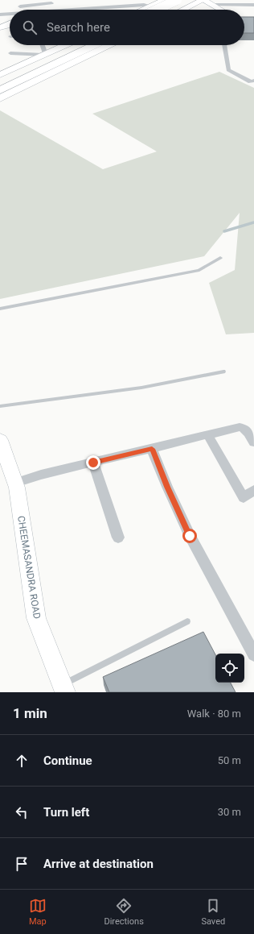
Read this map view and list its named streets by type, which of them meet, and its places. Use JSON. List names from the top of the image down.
{
  "streets": {
    "street": ["CHEEMASANDRA ROAD"]
  },
  "page": {
    "search": "Search here",
    "heading": ["1 min", "Walk · 80 m"],
    "list": [
      ["Continue", "50 m"],
      ["Turn left", "30 m"],
      "Arrive at destination"
    ],
    "nav": ["Map", "Directions", "Saved"]
  }
}
